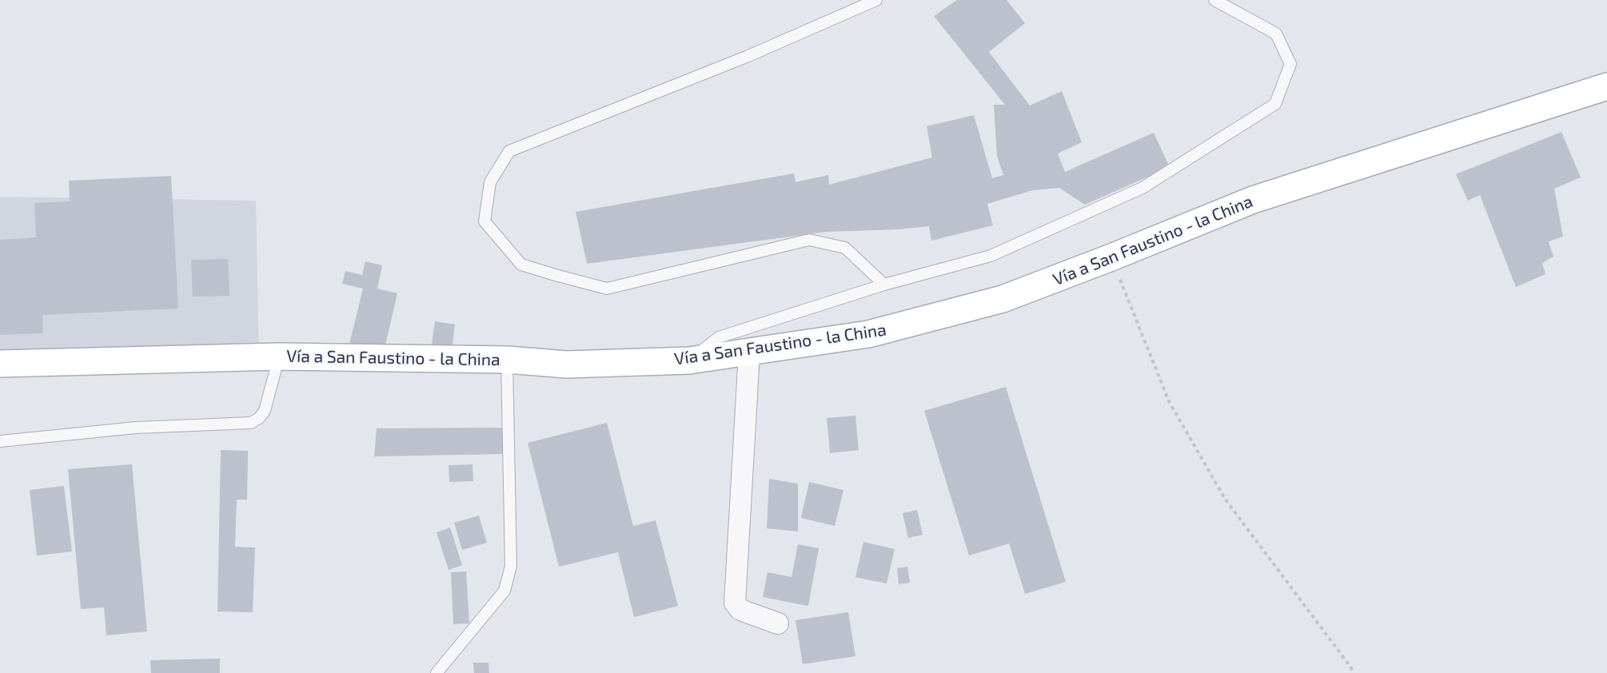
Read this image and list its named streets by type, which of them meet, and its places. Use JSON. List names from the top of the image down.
{
  "streets": {
    "street": ["Vía a San Faustino - la China"]
  }
}
